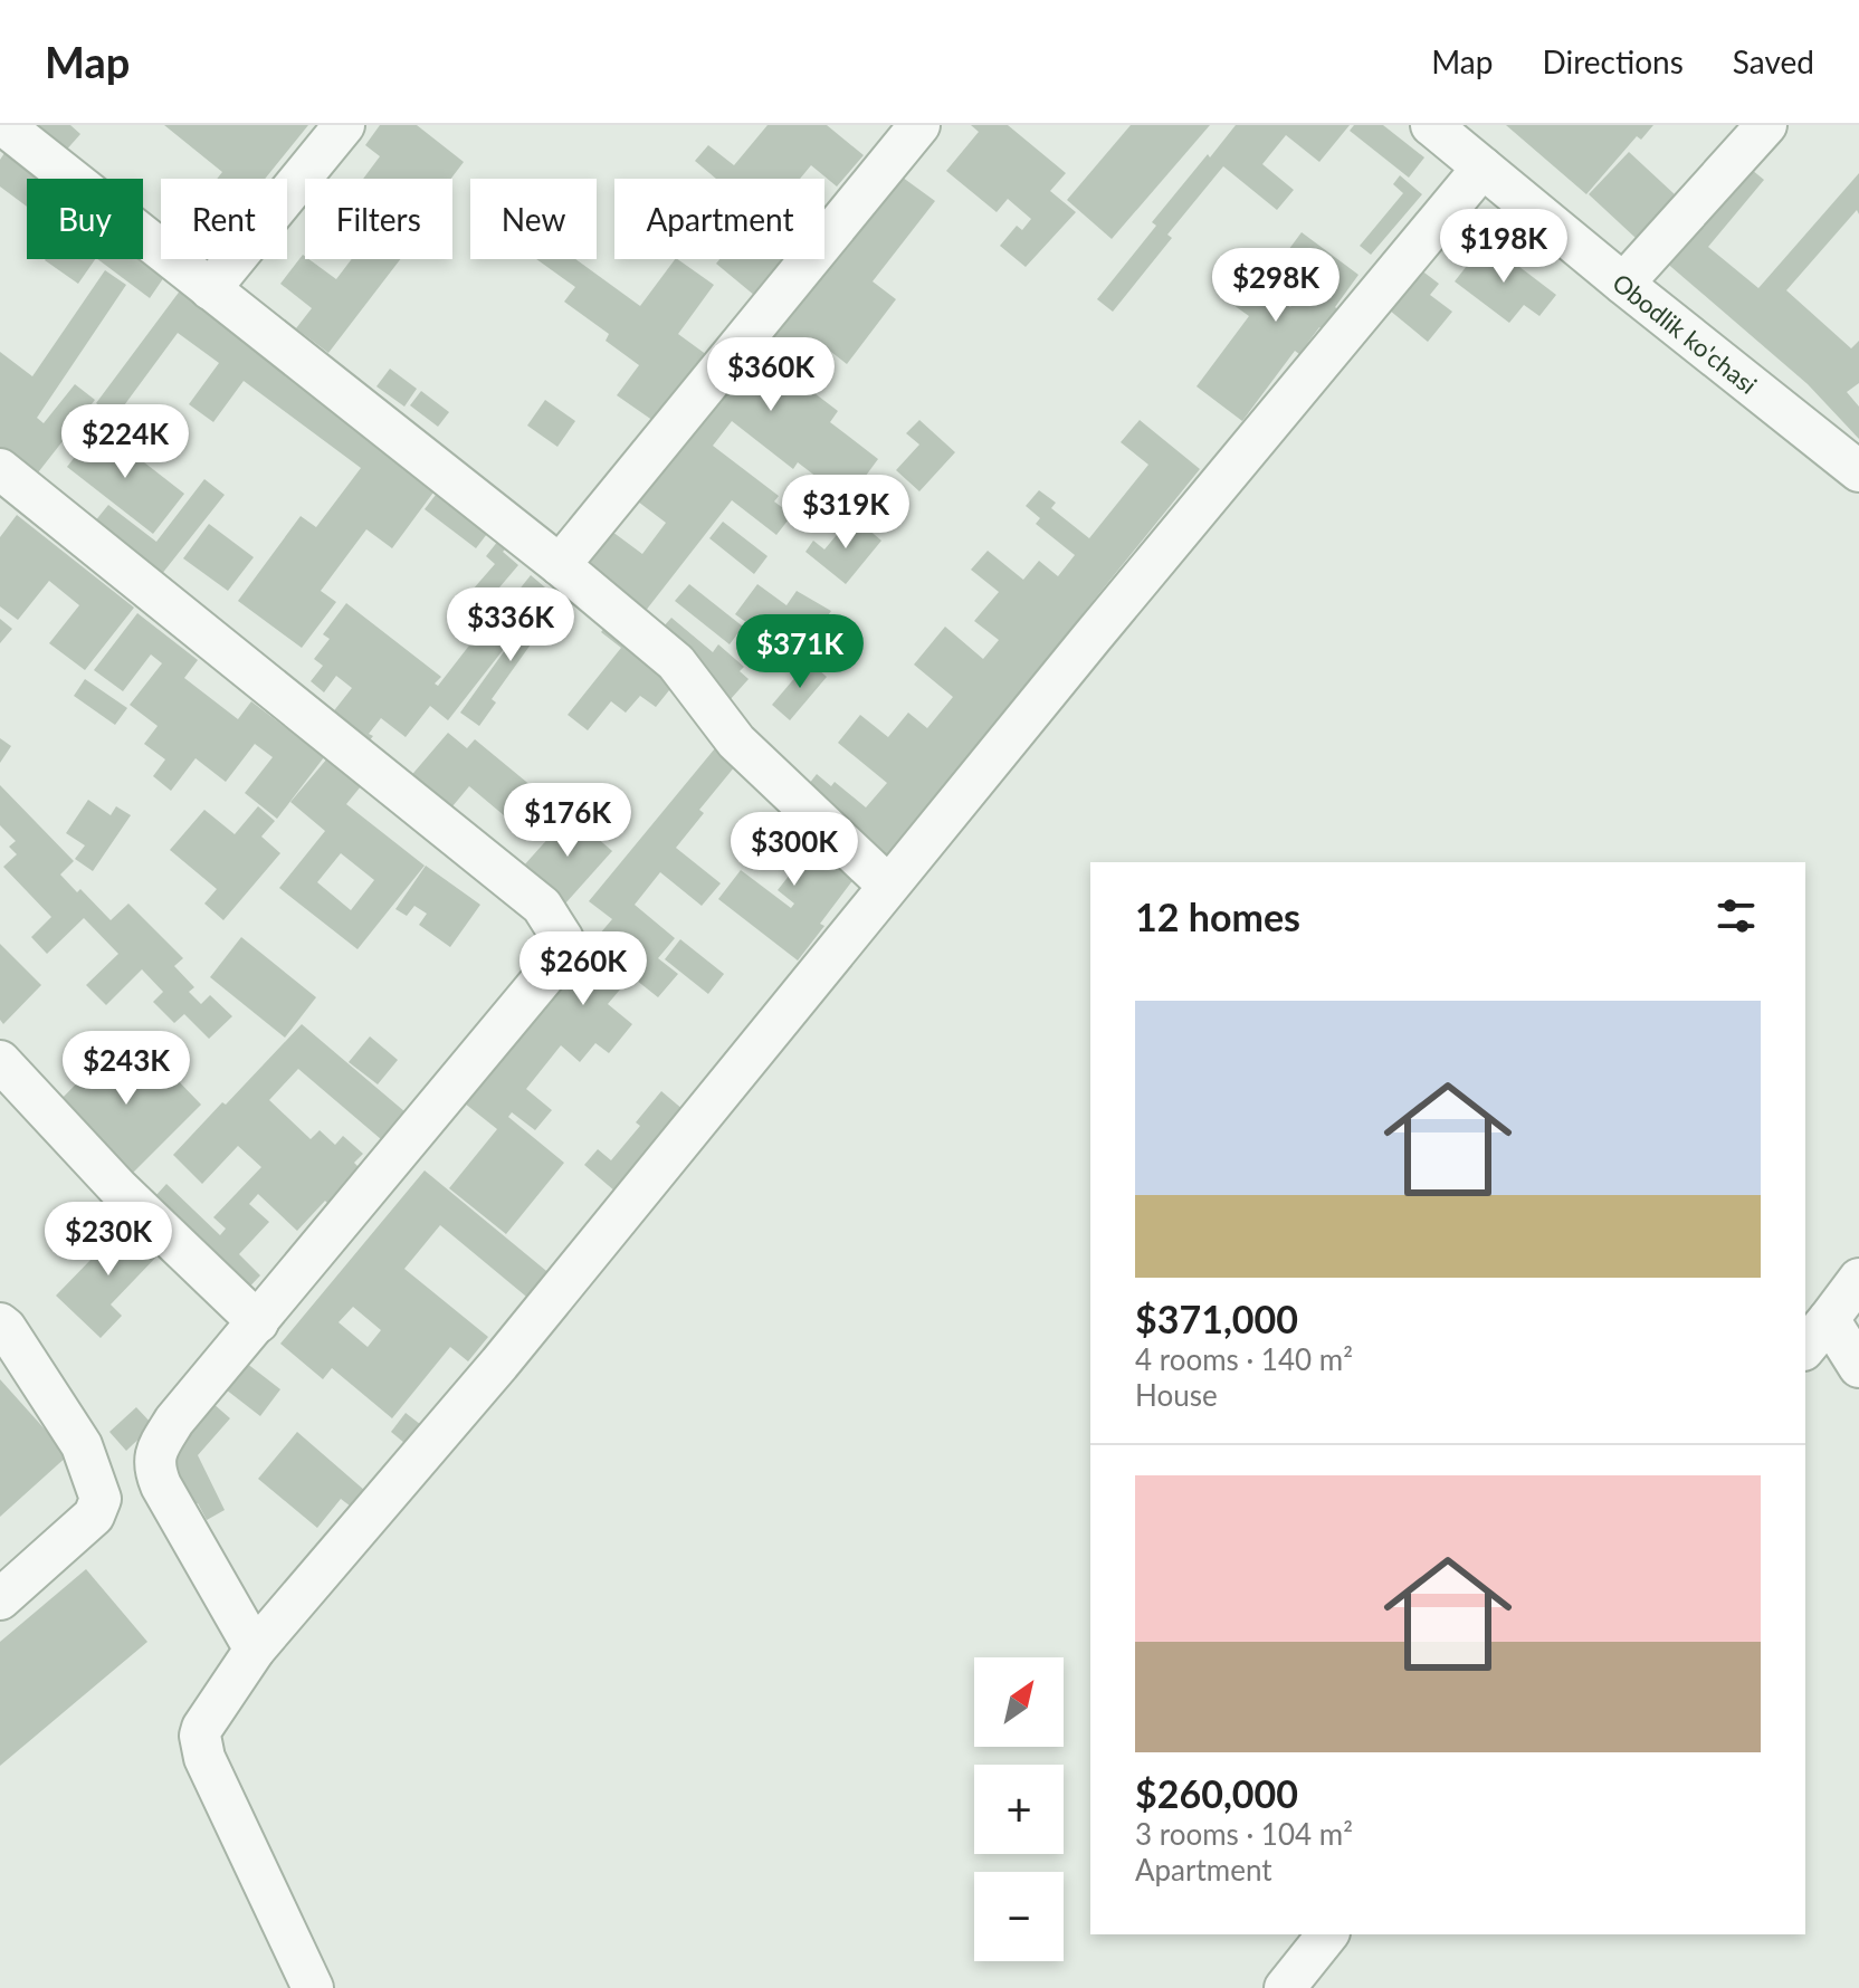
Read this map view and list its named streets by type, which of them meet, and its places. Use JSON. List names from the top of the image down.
{
  "streets": {
    "street": ["Obodlik ko'chasi"]
  },
  "north": "top right",
  "page": {
    "header": "Map",
    "nav": ["Map", "Directions", "Saved"],
    "chip": [
      "Buy",
      "Rent",
      "Filters",
      "New",
      "Apartment"
    ],
    "price": [
      "$198K",
      "$298K",
      "$360K",
      "$224K",
      "$319K",
      "$336K",
      "$371K",
      "$176K",
      "$300K",
      "$260K",
      "$243K",
      "$230K"
    ],
    "heading": "12 homes",
    "list": [
      {
        "name": "$371,000",
        "note": "4 rooms · 140 m² · House"
      },
      {
        "name": "$260,000",
        "note": "3 rooms · 104 m² · Apartment"
      }
    ],
    "map_buttons": ["+", "−"]
  }
}
